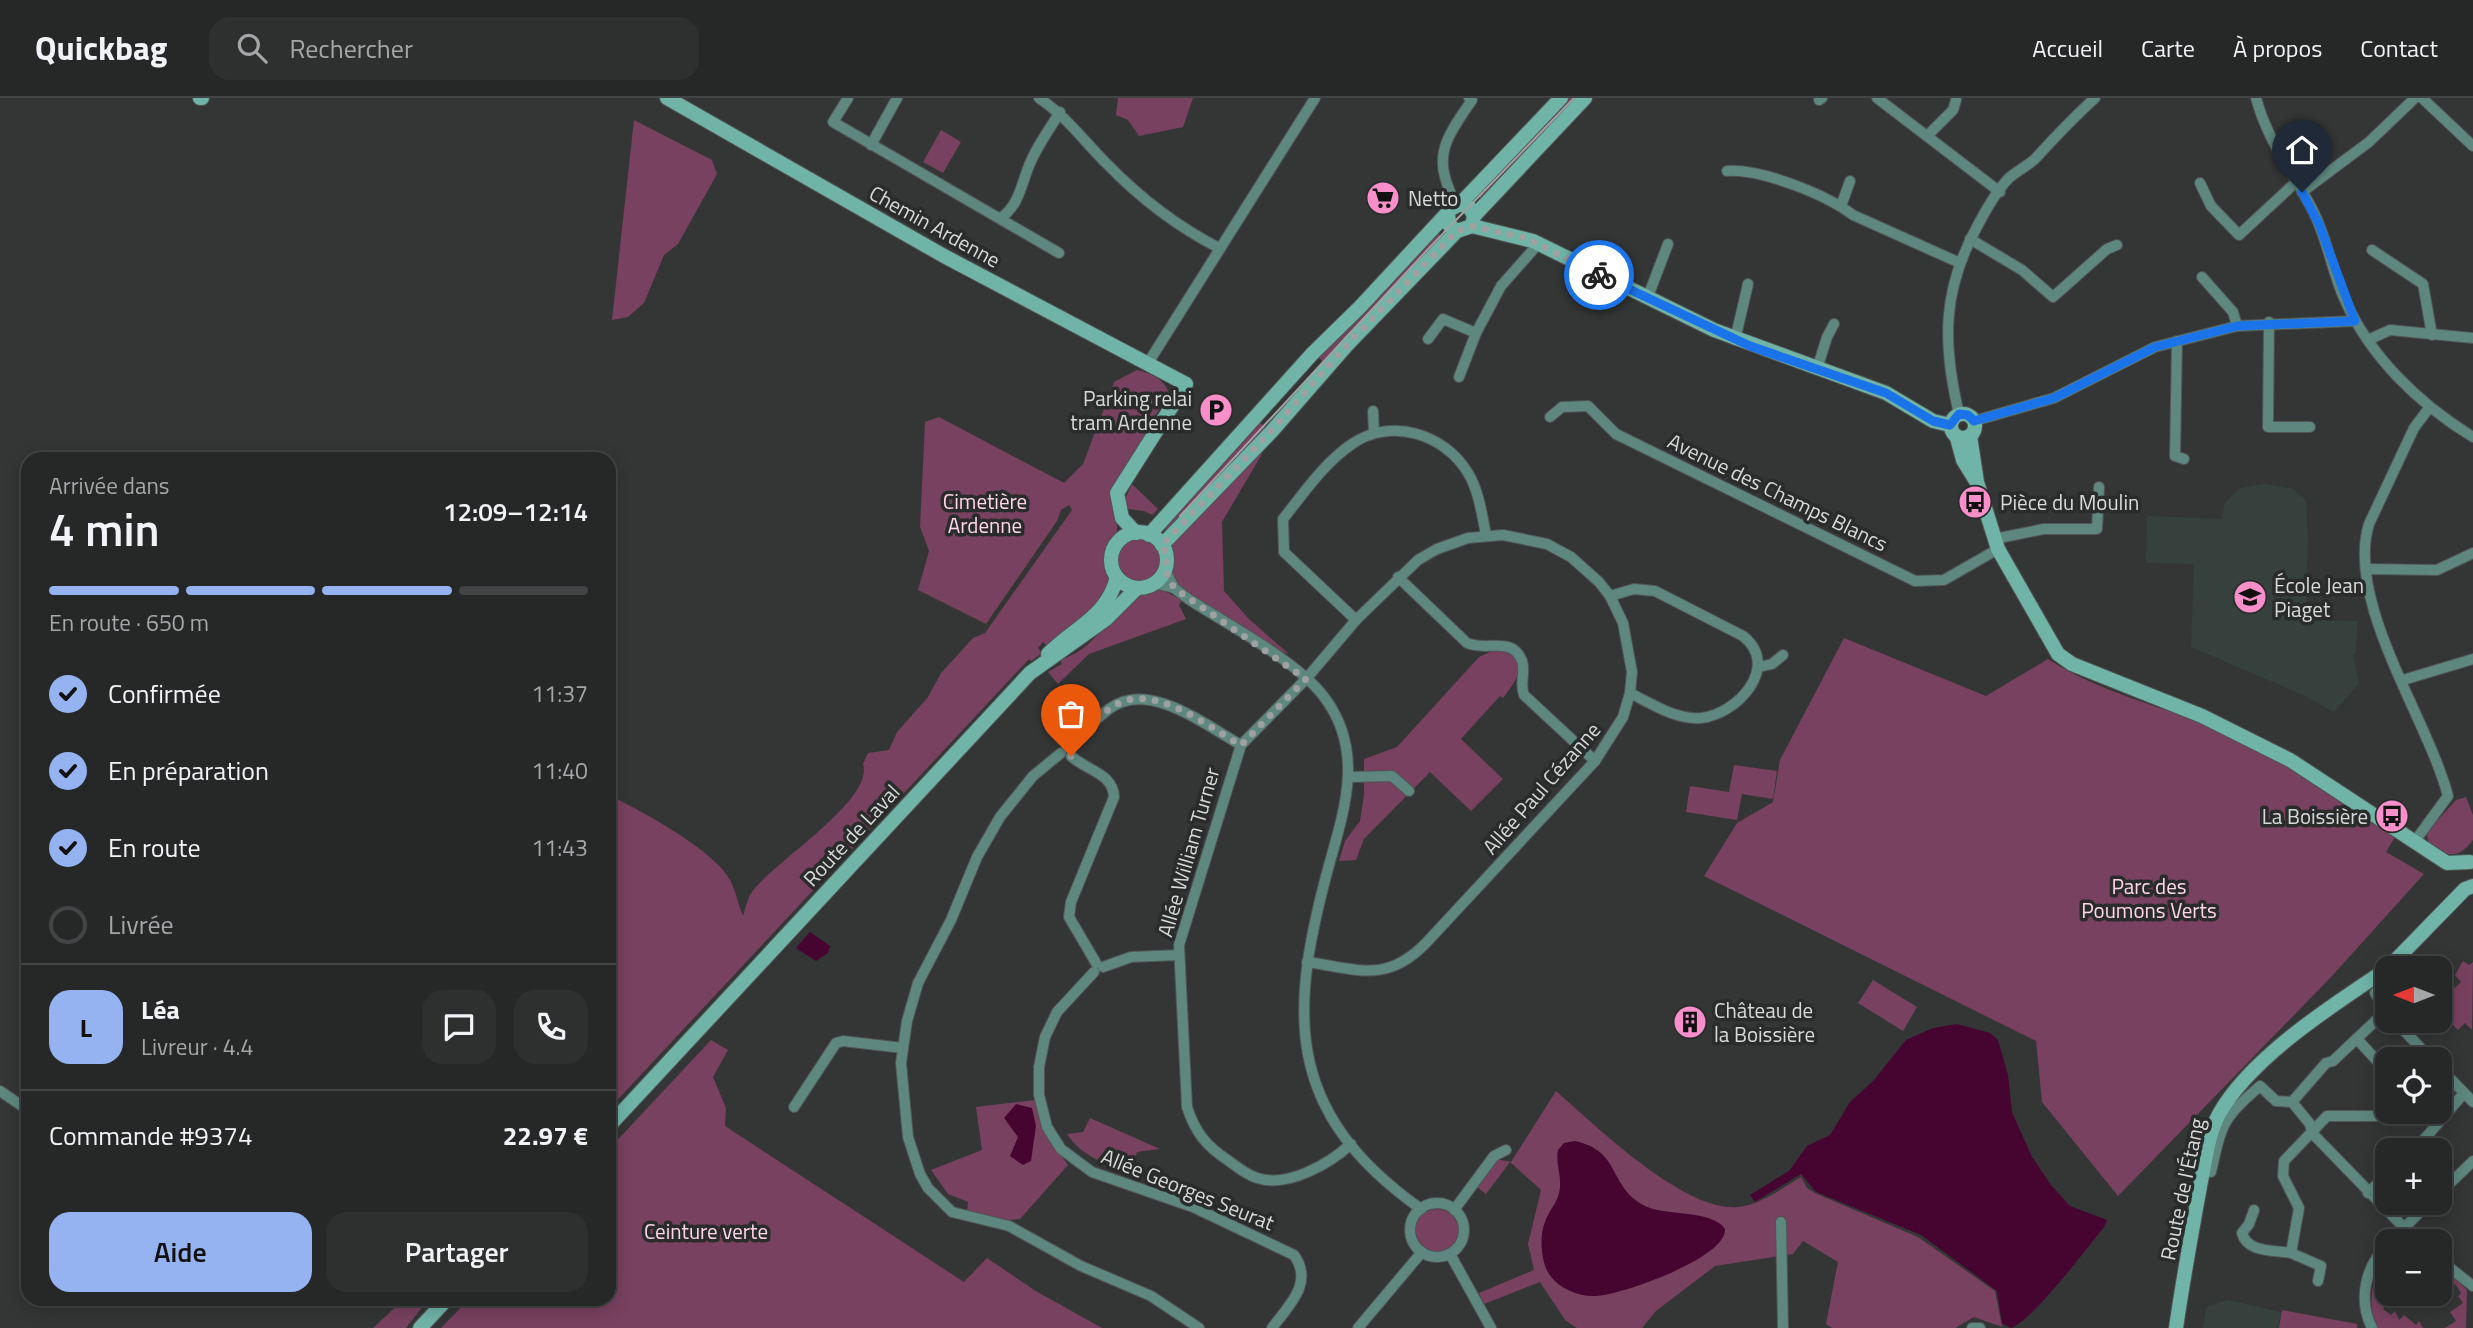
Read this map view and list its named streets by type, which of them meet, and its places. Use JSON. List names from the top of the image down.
{
  "streets": {
    "street": [
      "Chemin Ardenne",
      "Avenue des Champs Blancs",
      "Allée Paul Cézanne",
      "Route de Laval",
      "Allée William Turner",
      "Allée Georges Seurat",
      "Route de l'Étang"
    ]
  },
  "crossings": [
    ["Allée Paul Cézanne", "Allée William Turner"]
  ],
  "parks": ["Cimetière Ardenne", "Parc des Poumons Verts", "Ceinture verte"],
  "places": {
    "supermarket": ["Netto"],
    "parking": ["Parking relai tram Ardenne"],
    "bus stop": ["Pièce du Moulin", "La Boissière"],
    "school or university": ["École Jean Piaget"],
    "building": ["Château de la Boissière"]
  },
  "north": "left",
  "page": {
    "header": "Quickbag",
    "search": "Rechercher",
    "nav": [
      "Accueil",
      "Carte",
      "À propos",
      "Contact"
    ],
    "heading": ["4 min", "Arrivée dans", "12:09–12:14"],
    "panel": [
      "Léa",
      "Livreur · 4.4",
      "Commande #9374",
      "22.97 €"
    ],
    "bar": "En route · 650 m",
    "list": [
      ["Confirmée", "11:37"],
      ["En préparation", "11:40"],
      ["En route", "11:43"],
      "Livrée"
    ],
    "map_buttons": ["+", "−"],
    "round": "L",
    "buttons": ["Aide", "Partager"]
  }
}
